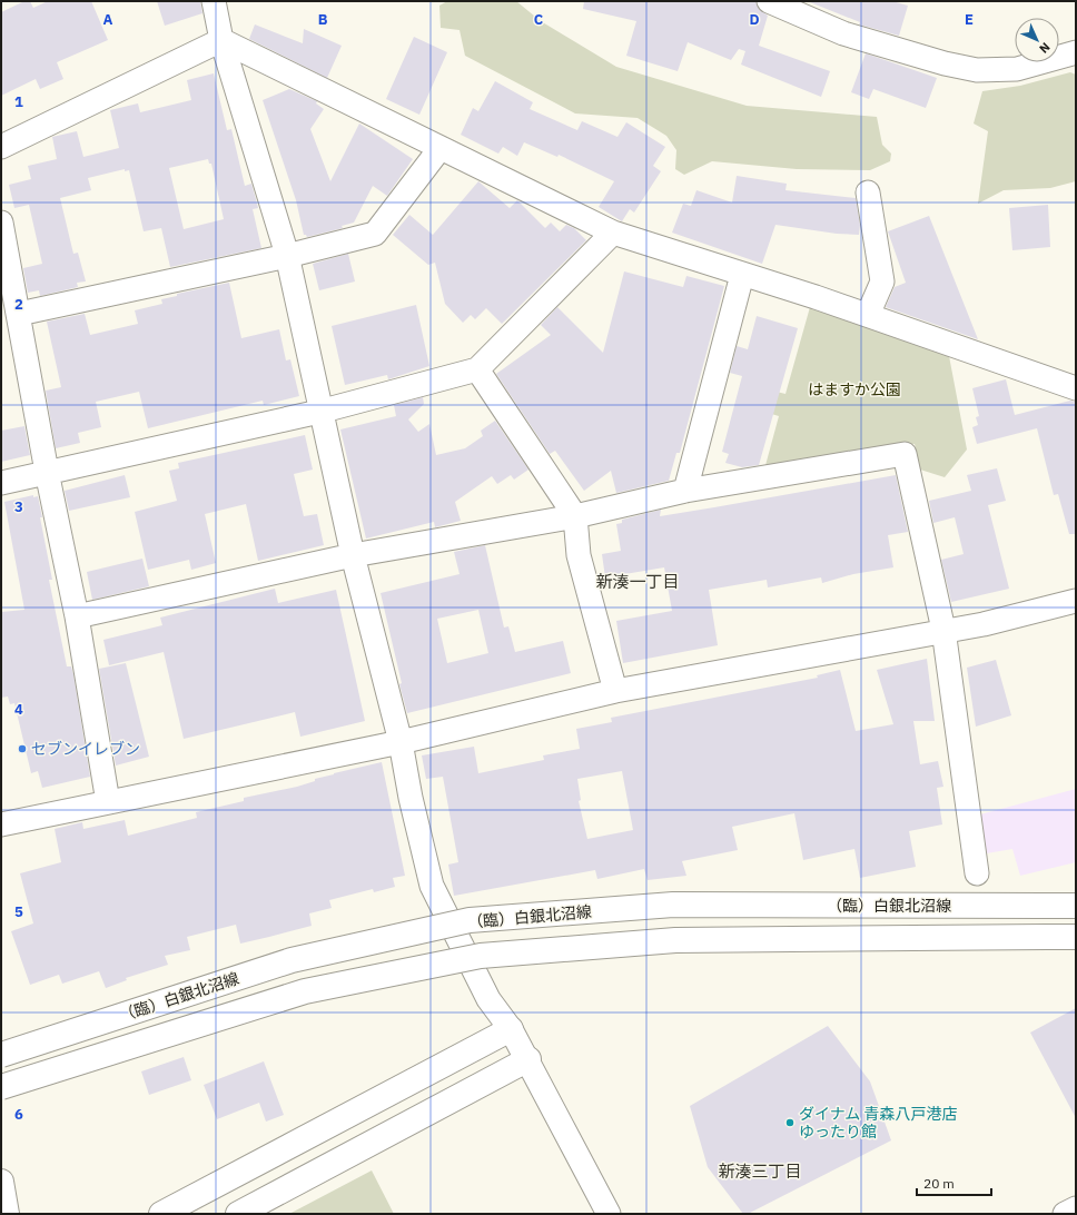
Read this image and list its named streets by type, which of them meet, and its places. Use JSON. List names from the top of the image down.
{
  "streets": {
    "street": ["（臨）白銀北沼線"]
  },
  "districts": ["新湊一丁目", "新湊三丁目"],
  "parks": ["はますか公園"],
  "places": ["セブンイレブン", "ダイナム 青森八戸港店 ゆったり館"],
  "scale_bar": "20 m",
  "north": "bottom right",
  "grid": {
    "columns": [
      "A",
      "B",
      "C",
      "D",
      "E"
    ],
    "rows": [
      "1",
      "2",
      "3",
      "4",
      "5",
      "6"
    ]
  }
}
